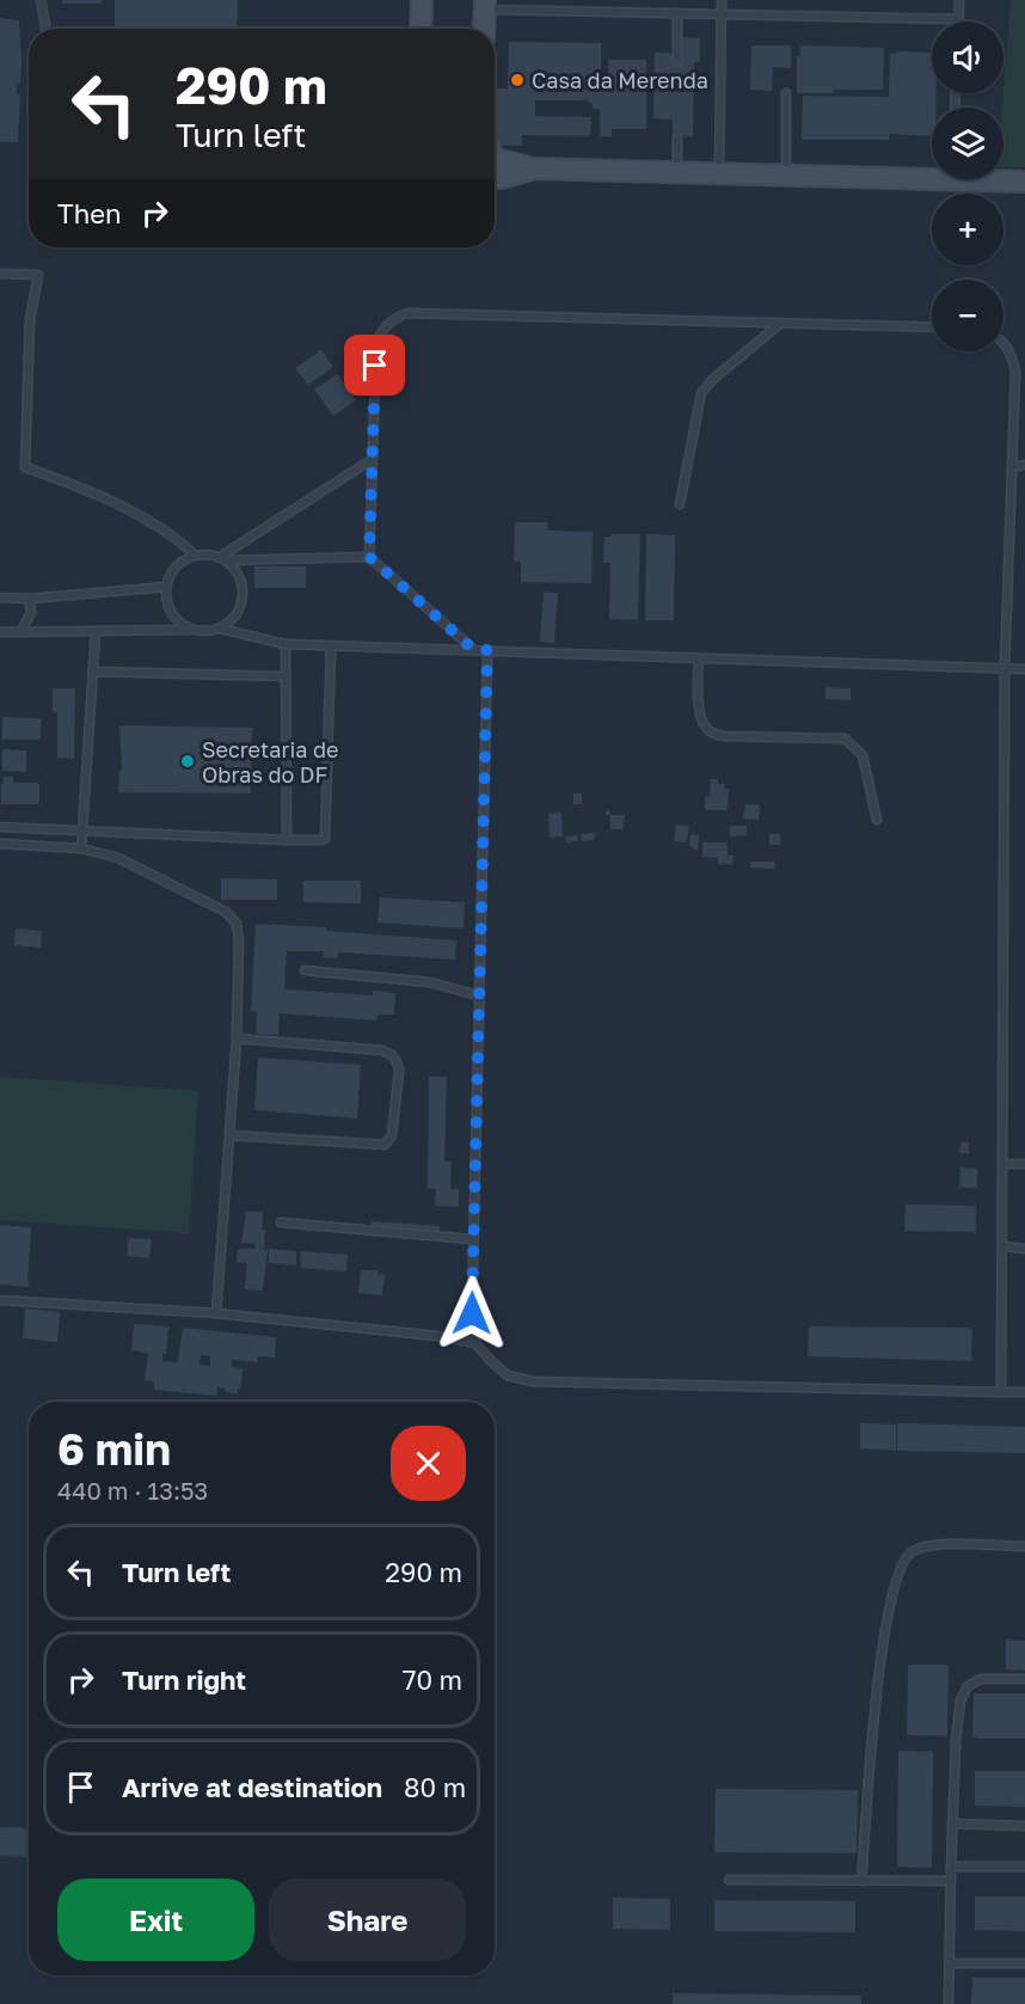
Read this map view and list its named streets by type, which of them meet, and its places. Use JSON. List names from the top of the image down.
{
  "places": ["Casa da Merenda", "Secretaria de Obras do DF"],
  "page": {
    "map_buttons": ["+", "−"],
    "turn": ["290 m", "Turn left"],
    "then": "Then",
    "heading": ["6 min", "440 m · 13:53"],
    "list": [
      {
        "name": "Turn left",
        "value": "290 m"
      },
      {
        "name": "Turn right",
        "value": "70 m"
      },
      {
        "name": "Arrive at destination",
        "value": "80 m"
      }
    ],
    "buttons": ["Exit", "Share"]
  }
}
